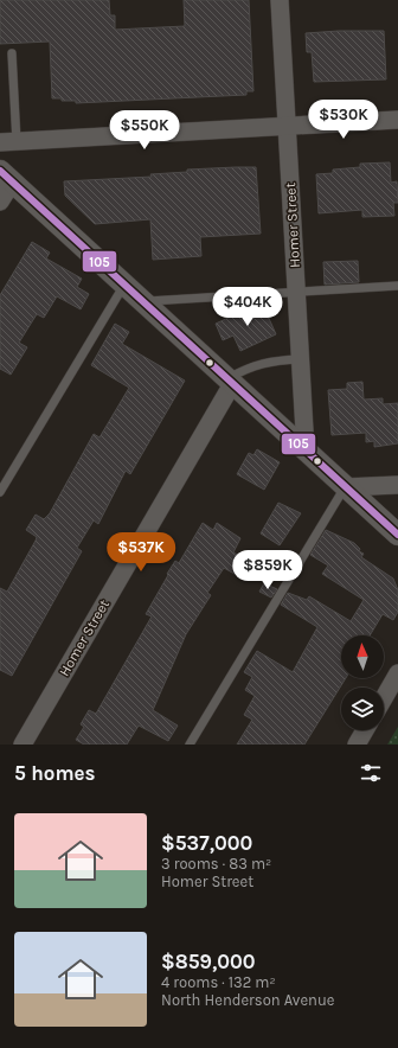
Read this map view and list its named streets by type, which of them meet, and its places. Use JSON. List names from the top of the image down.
{
  "streets": {
    "street": ["Homer Street"]
  },
  "lines": ["transit line 105"],
  "north": "top",
  "page": {
    "price": [
      "$530K",
      "$550K",
      "$404K",
      "$537K",
      "$859K"
    ],
    "heading": "5 homes",
    "list": [
      {
        "name": "$537,000",
        "note": "3 rooms · 83 m² · Homer Street"
      },
      {
        "name": "$859,000",
        "note": "4 rooms · 132 m² · North Henderson Avenue"
      }
    ]
  }
}
